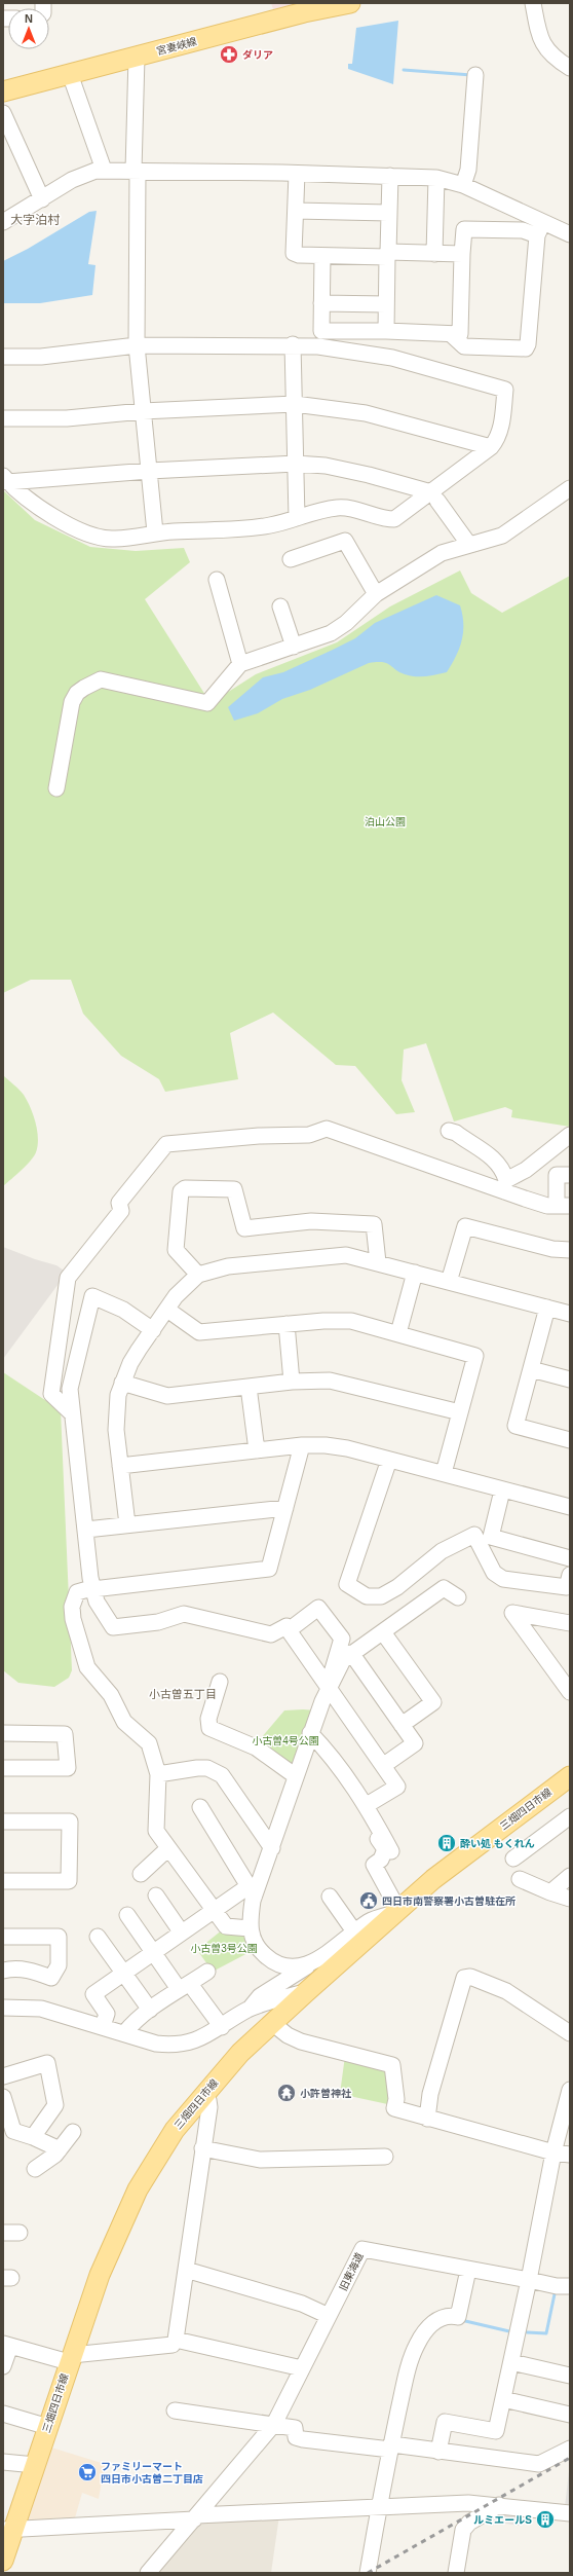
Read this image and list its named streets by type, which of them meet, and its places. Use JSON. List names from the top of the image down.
{
  "streets": {
    "main road": ["宮妻峡線", "三畑四日市線"],
    "street": ["旧東海道"]
  },
  "districts": ["大字泊村", "小古曽五丁目"],
  "parks": ["泊山公園", "小古曽4号公園", "小古曽3号公園"],
  "places": {
    "pharmacy": ["ダリア"],
    "building": ["酔い処 もくれん", "ルミエールS"],
    "public building": ["四日市南警察署小古曽駐在所"],
    "temple": ["小許曽神社"],
    "supermarket": ["ファミリーマート 四日市小古曽二丁目店"]
  },
  "north": "top"
}
